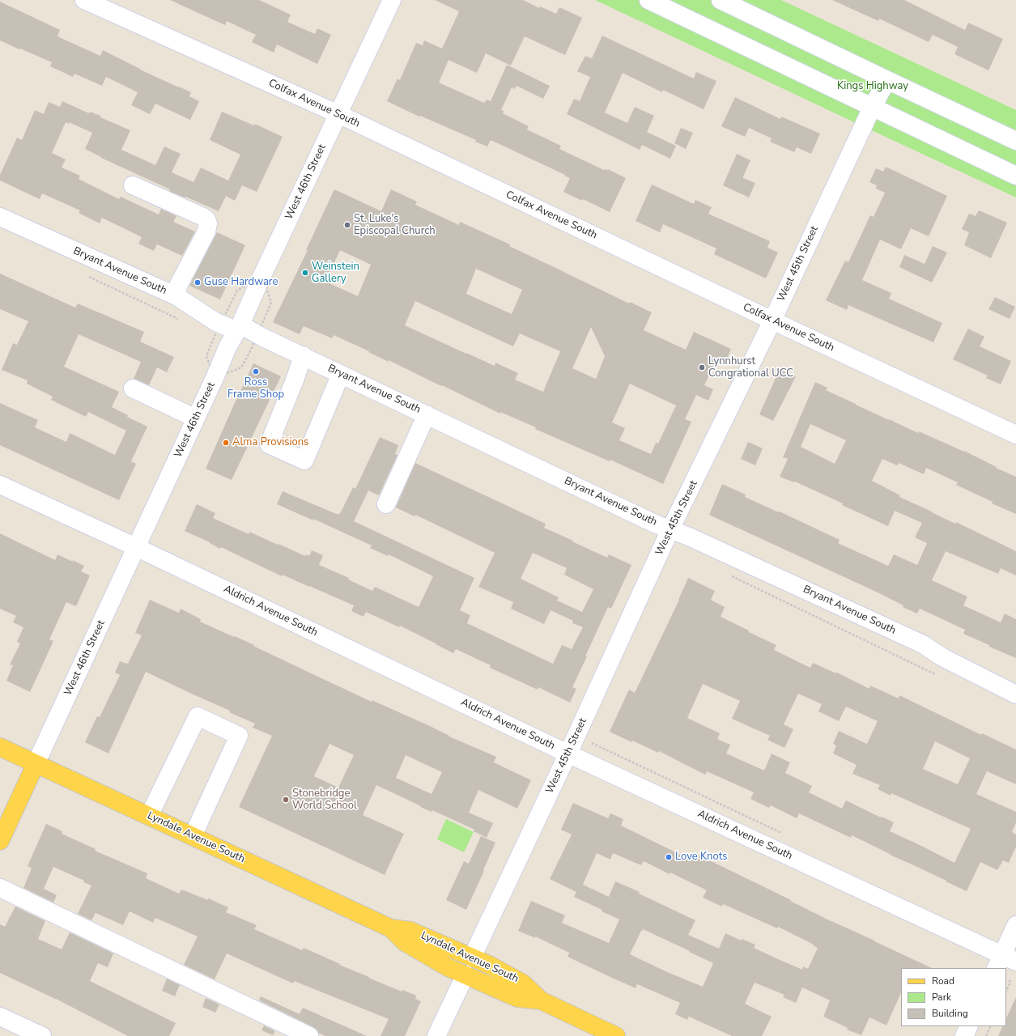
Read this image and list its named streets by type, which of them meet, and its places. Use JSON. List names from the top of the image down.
{
  "streets": {
    "main road": ["West 46th Street", "Lyndale Avenue South"],
    "street": [
      "Colfax Avenue South",
      "West 45th Street",
      "Bryant Avenue South",
      "Aldrich Avenue South"
    ]
  },
  "crossings": [
    ["Colfax Avenue South", "West 46th Street"],
    ["Colfax Avenue South", "West 45th Street"],
    ["West 46th Street", "Bryant Avenue South"],
    ["West 46th Street", "Aldrich Avenue South"],
    ["West 46th Street", "Lyndale Avenue South"],
    ["West 45th Street", "Bryant Avenue South"],
    ["West 45th Street", "Aldrich Avenue South"],
    ["West 45th Street", "Lyndale Avenue South"]
  ],
  "parks": ["Kings Highway"],
  "places": [
    "St. Luke's Episcopal Church",
    "Weinstein Gallery",
    "Guse Hardware",
    "Lynnhurst Congrational UCC",
    "Ross Frame Shop",
    "Alma Provisions",
    "Stonebridge World School",
    "Love Knots"
  ],
  "legend": ["Road", "Park", "Building"]
}
